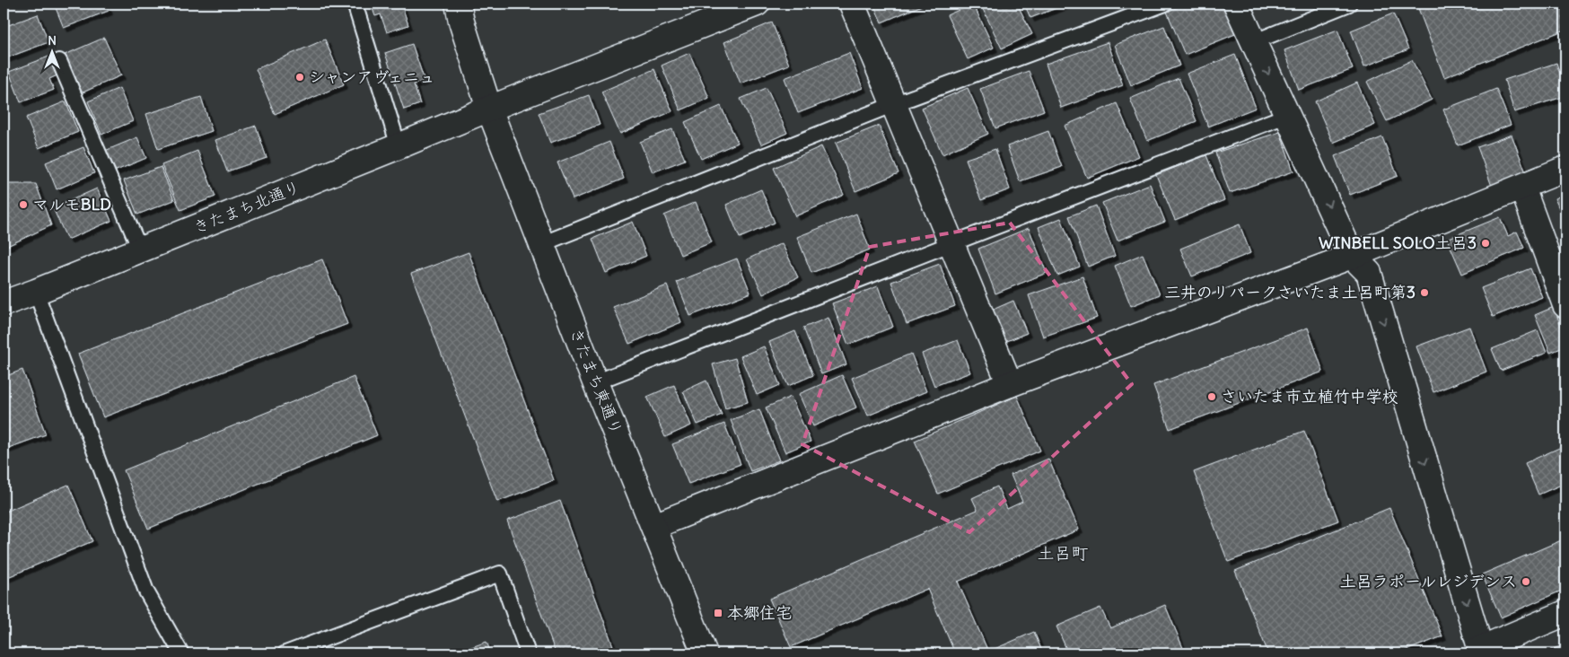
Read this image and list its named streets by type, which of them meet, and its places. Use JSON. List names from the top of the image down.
{
  "streets": {
    "street": ["きたまち北通り", "きたまち東通り"]
  },
  "crossings": [
    ["きたまち北通り", "きたまち東通り"]
  ],
  "districts": ["土呂町"],
  "places": {
    "other": [
      "シャンアヴェニュ",
      "マルモBLD",
      "WINBELL SOLO土呂3",
      "三井のリパークさいたま土呂町第3",
      "さいたま市立植竹中学校",
      "土呂ラポールレジデンス"
    ],
    "transit": ["本郷住宅"]
  },
  "north": "top"
}
